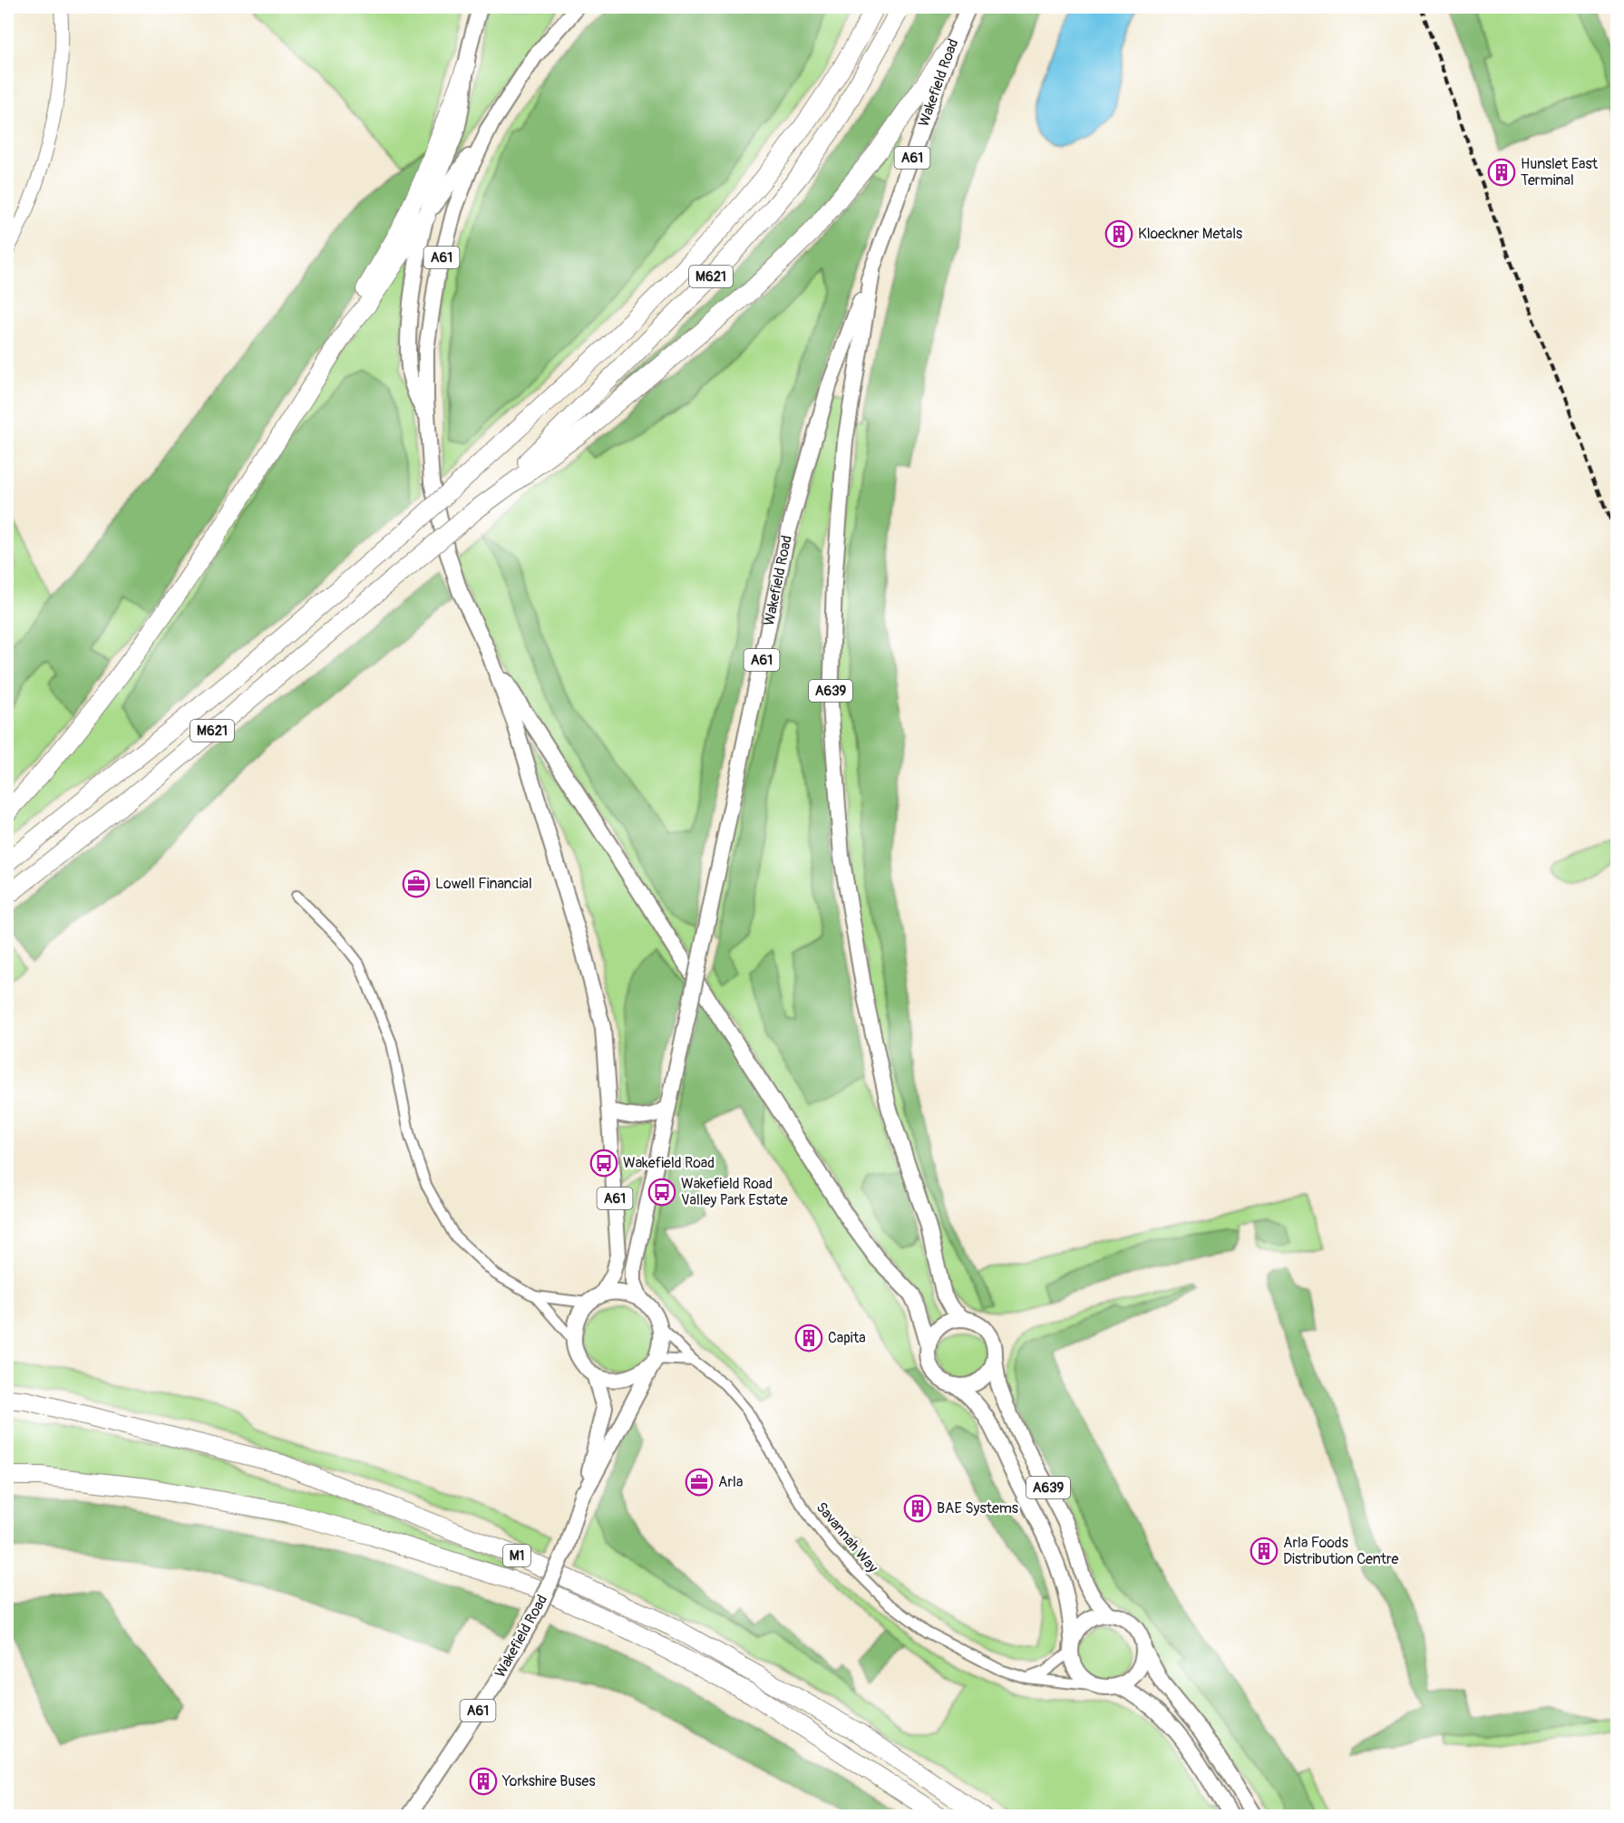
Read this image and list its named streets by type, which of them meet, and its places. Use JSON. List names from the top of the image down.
{
  "streets": {
    "highway": ["M621", "M1"],
    "main road": ["Wakefield Road", "A61", "A639"],
    "street": ["Savannah Way"]
  },
  "crossings": [
    ["Wakefield Road", "A61"],
    ["Wakefield Road", "M621"],
    ["Wakefield Road", "A639"],
    ["Wakefield Road", "Savannah Way"],
    ["A61", "Savannah Way"],
    ["A639", "Savannah Way"]
  ],
  "places": {
    "building": [
      "Hunslet East Terminal",
      "Kloeckner Metals",
      "Capita",
      "BAE Systems",
      "Arla Foods Distribution Centre",
      "Yorkshire Buses"
    ],
    "office": ["Lowell Financial", "Arla"],
    "bus stop": ["Wakefield Road", "Wakefield Road Valley Park Estate"]
  }
}
